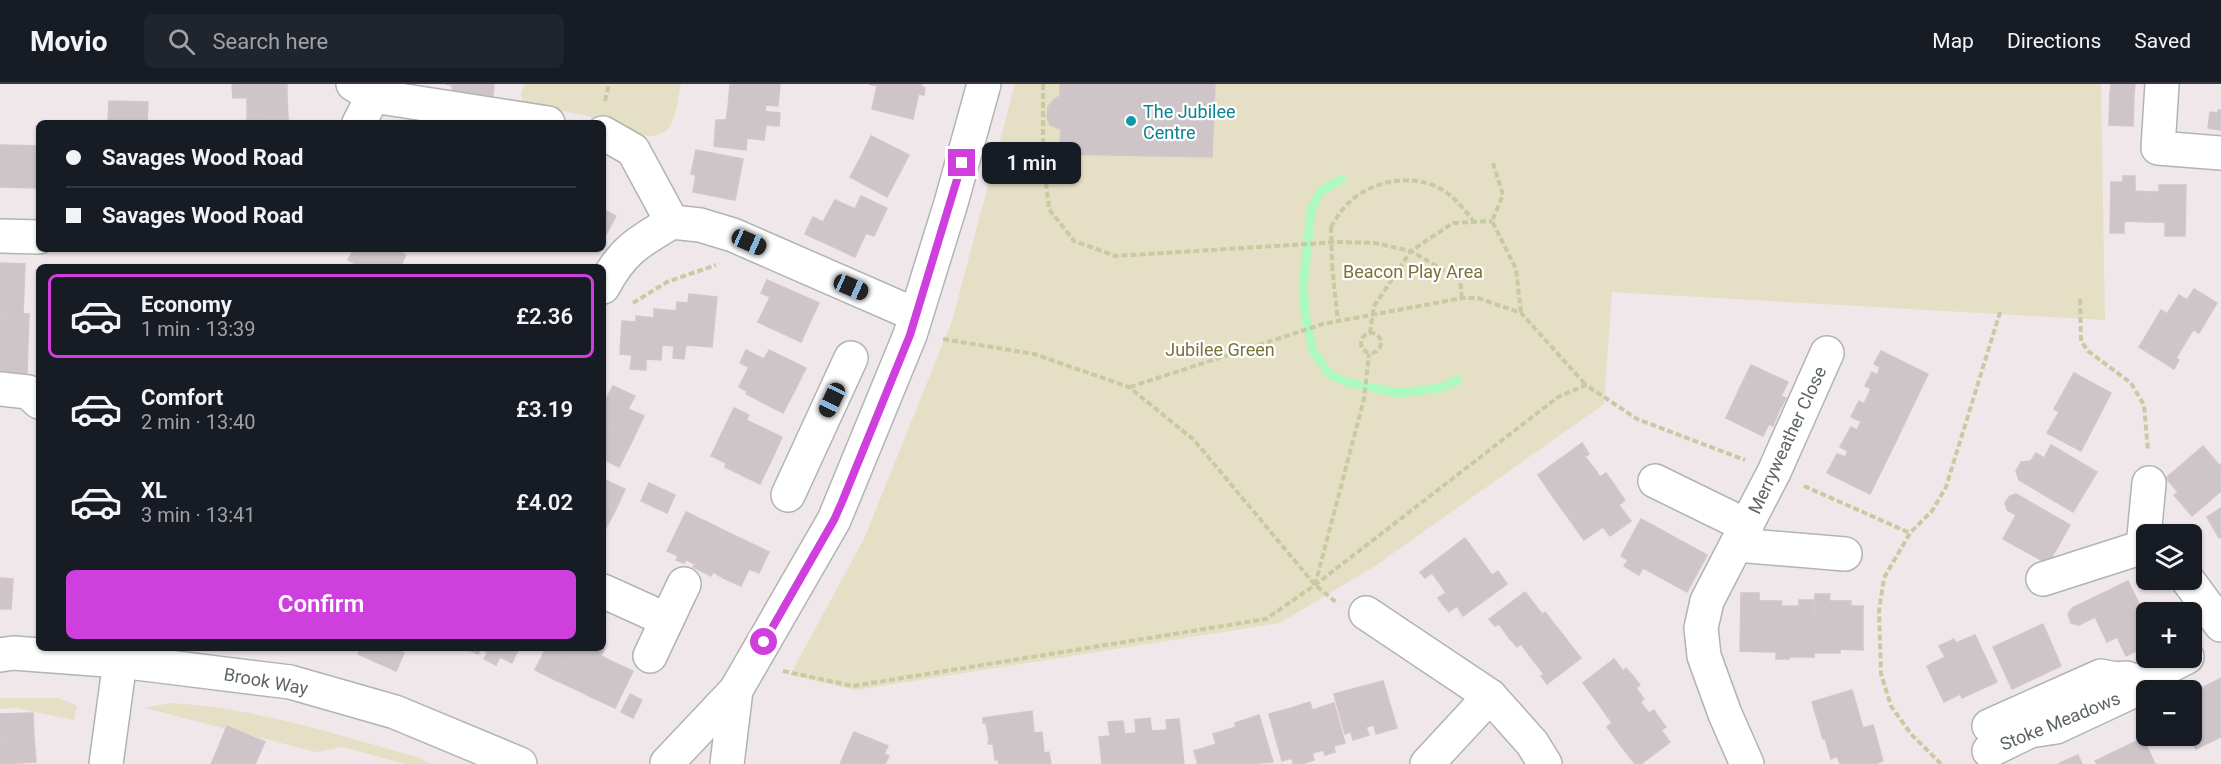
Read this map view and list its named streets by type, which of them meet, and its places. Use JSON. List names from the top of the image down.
{
  "streets": {
    "street": ["Merryweather Close", "Brook Way", "Stoke Meadows"]
  },
  "parks": ["Beacon Play Area", "Jubilee Green"],
  "places": ["The Jubilee Centre"],
  "page": {
    "header": "Movio",
    "search": "Search here",
    "nav": ["Map", "Directions", "Saved"],
    "banner": ["Savages Wood Road", "Savages Wood Road"],
    "bubble": "1 min",
    "list": [
      {
        "name": "Economy",
        "note": "1 min · 13:39",
        "value": "£2.36"
      },
      {
        "name": "Comfort",
        "note": "2 min · 13:40",
        "value": "£3.19"
      },
      {
        "name": "XL",
        "note": "3 min · 13:41",
        "value": "£4.02"
      }
    ],
    "map_buttons": ["+", "−"],
    "buttons": "Confirm"
  }
}
